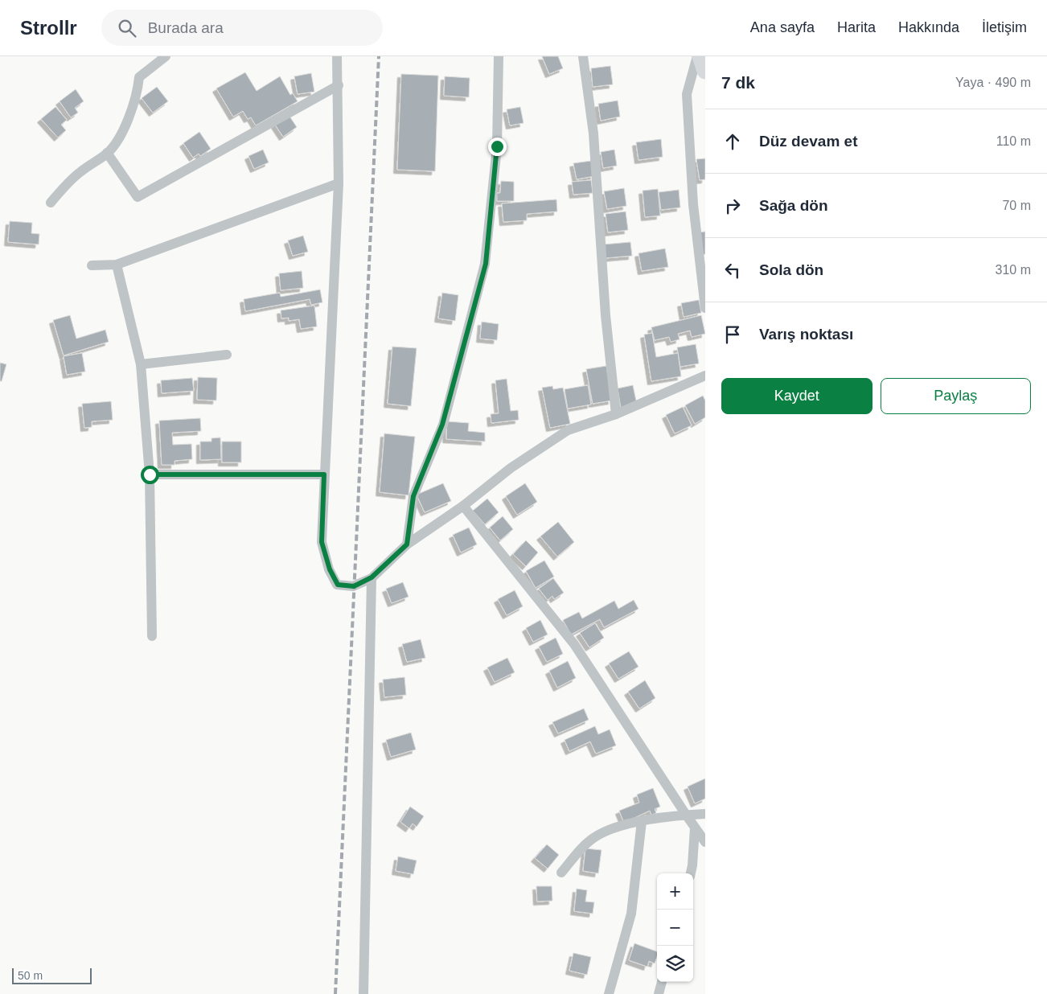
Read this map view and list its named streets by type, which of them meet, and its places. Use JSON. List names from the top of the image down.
{
  "scale_bar": "50 m",
  "page": {
    "header": "Strollr",
    "search": "Burada ara",
    "nav": [
      "Ana sayfa",
      "Harita",
      "Hakkında",
      "İletişim"
    ],
    "heading": ["7 dk", "Yaya · 490 m"],
    "list": [
      ["Düz devam et", "110 m"],
      ["Sağa dön", "70 m"],
      ["Sola dön", "310 m"],
      "Varış noktası"
    ],
    "buttons": ["Kaydet", "Paylaş"],
    "map_buttons": ["+", "−"],
    "scale": "50 m"
  }
}
